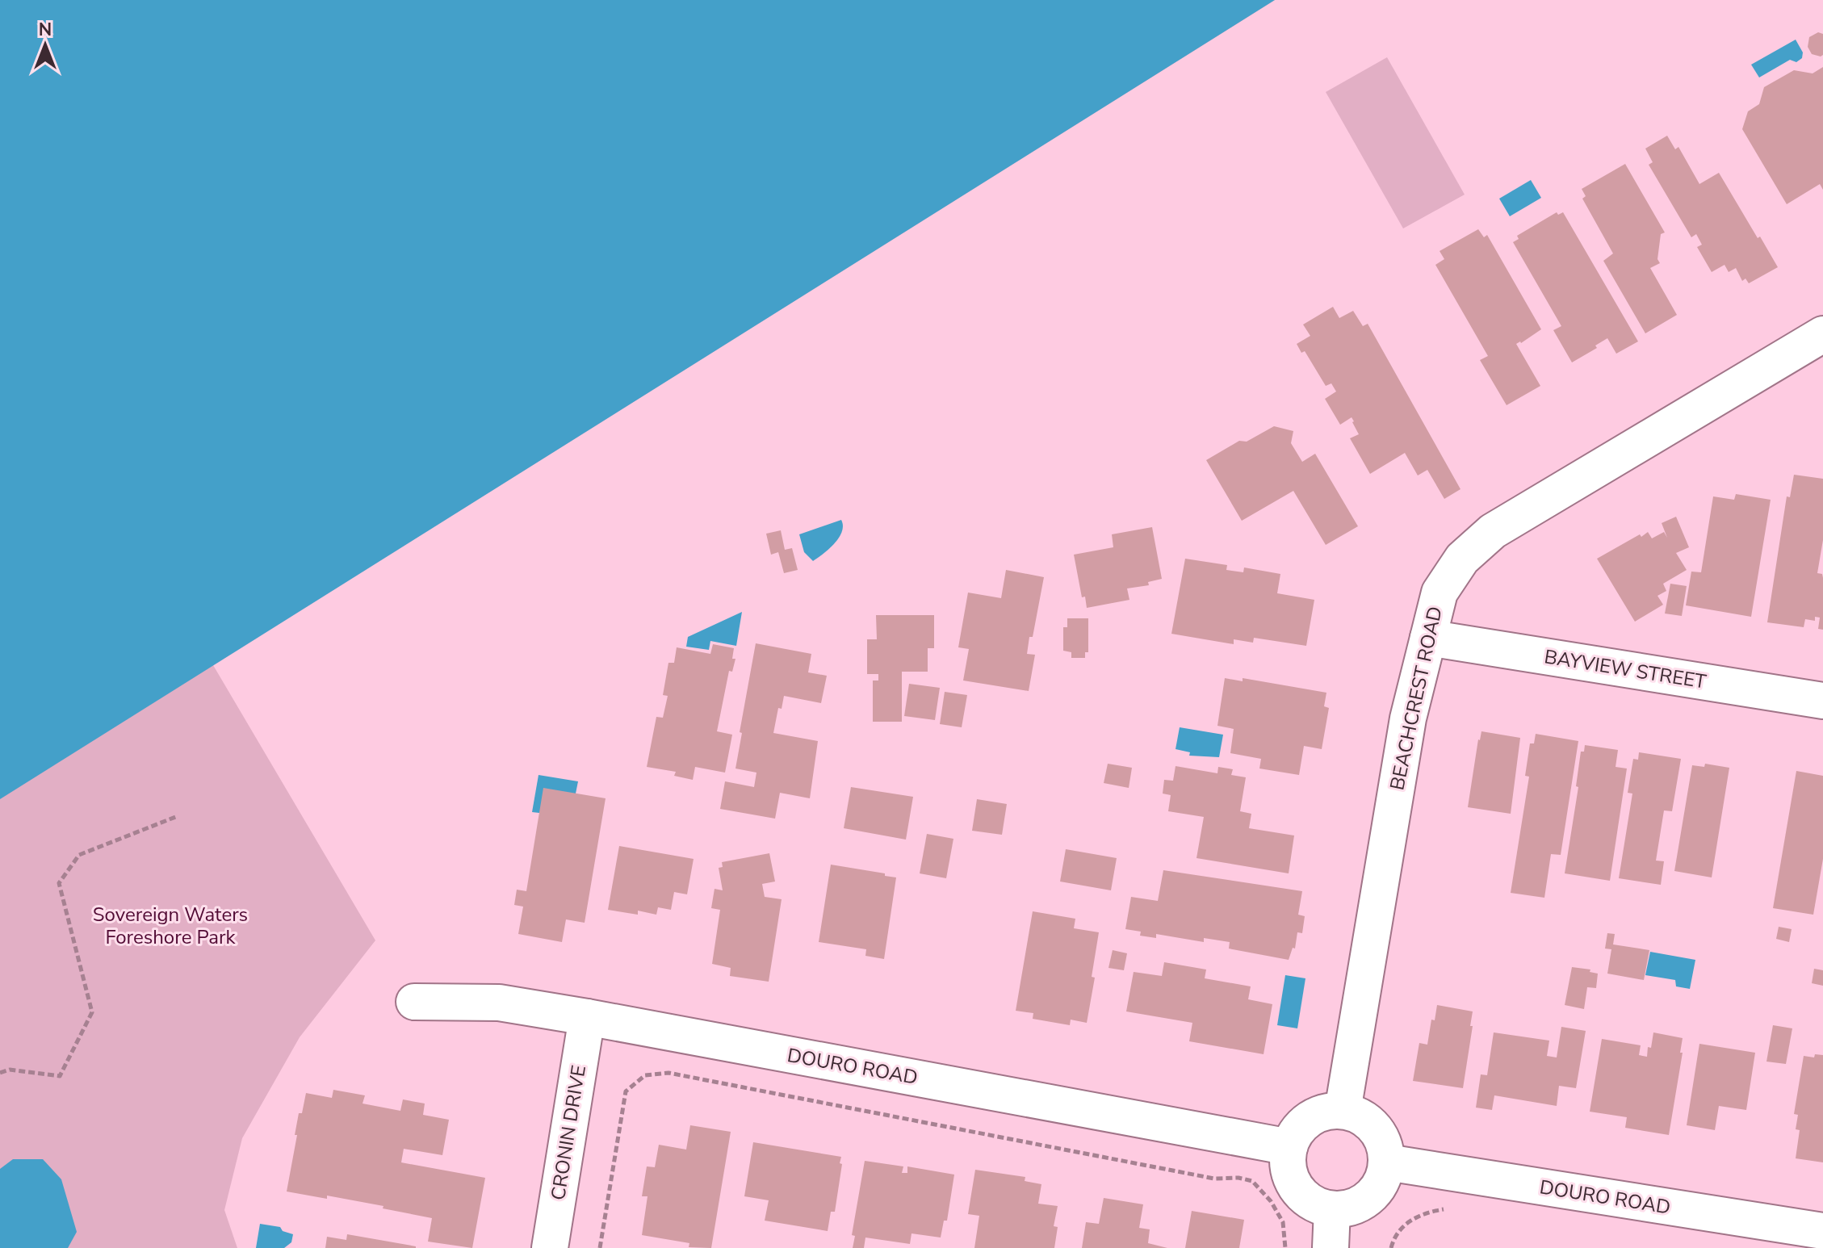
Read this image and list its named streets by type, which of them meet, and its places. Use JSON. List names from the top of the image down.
{
  "streets": {
    "street": [
      "BAYVIEW STREET",
      "BEACHCREST ROAD",
      "DOURO ROAD",
      "CRONIN DRIVE"
    ]
  },
  "crossings": [
    ["BAYVIEW STREET", "BEACHCREST ROAD"],
    ["BEACHCREST ROAD", "DOURO ROAD"],
    ["DOURO ROAD", "CRONIN DRIVE"]
  ],
  "parks": ["Sovereign Waters Foreshore Park"],
  "north": "top"
}
